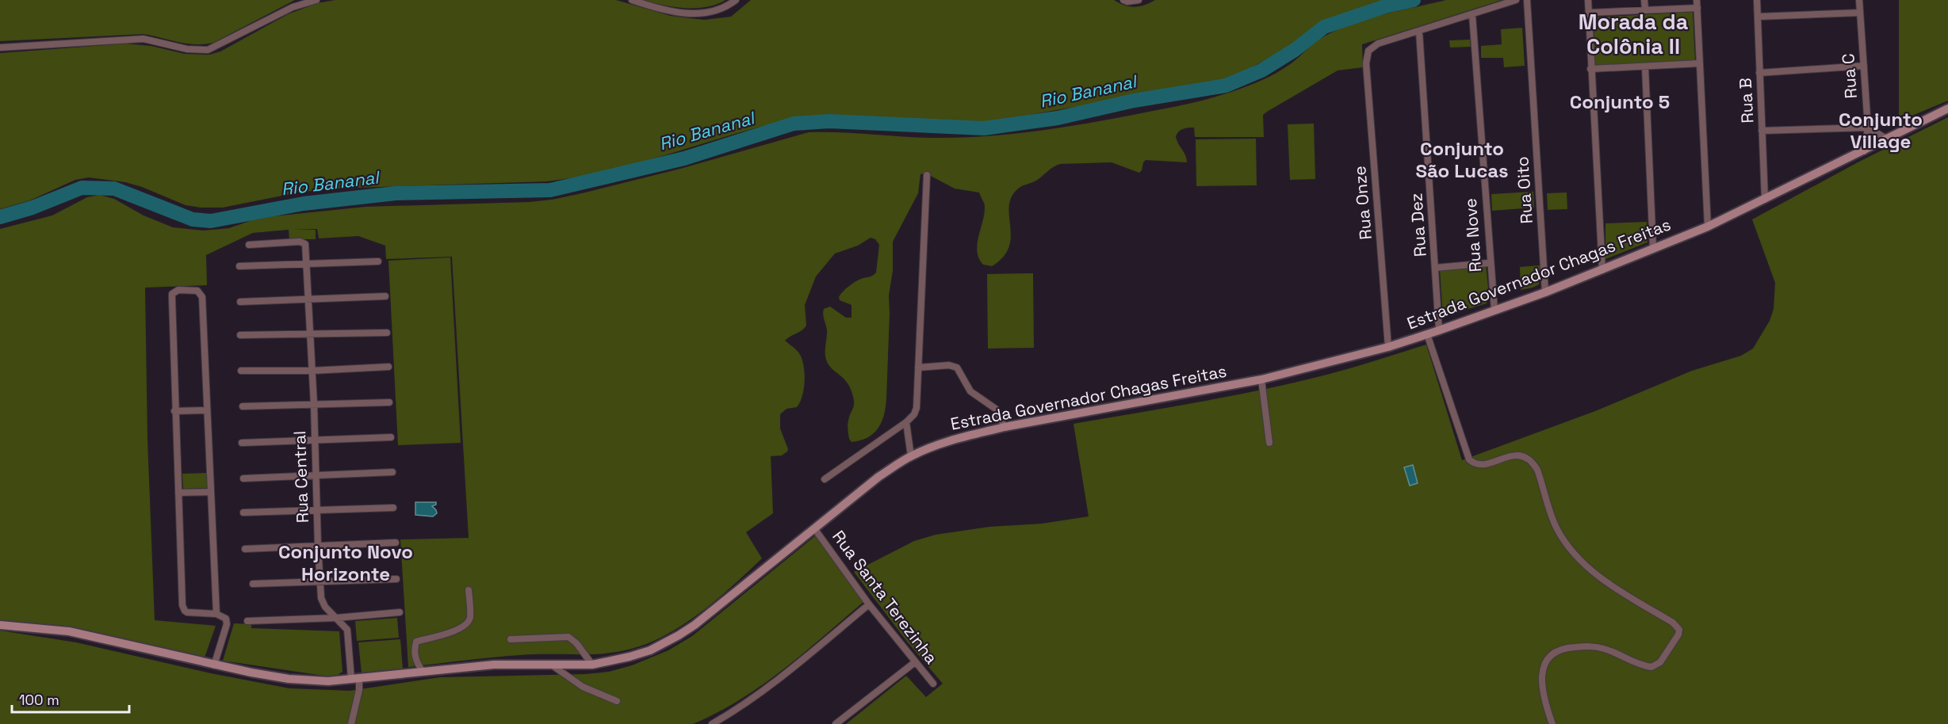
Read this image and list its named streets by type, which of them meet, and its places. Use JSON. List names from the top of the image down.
{
  "streets": {
    "main road": ["Estrada Governador Chagas Freitas"],
    "street": [
      "Rua C",
      "Rua B",
      "Rua Oito",
      "Rua Onze",
      "Rua Dez",
      "Rua Nove",
      "Rua Central",
      "Rua Santa Terezinha"
    ]
  },
  "crossings": [
    ["Rua C", "Estrada Governador Chagas Freitas"],
    ["Rua B", "Estrada Governador Chagas Freitas"],
    ["Rua Oito", "Estrada Governador Chagas Freitas"],
    ["Rua Onze", "Rua Dez"],
    ["Rua Onze", "Estrada Governador Chagas Freitas"],
    ["Rua Dez", "Estrada Governador Chagas Freitas"],
    ["Rua Nove", "Estrada Governador Chagas Freitas"],
    ["Estrada Governador Chagas Freitas", "Rua Central"],
    ["Estrada Governador Chagas Freitas", "Rua Santa Terezinha"]
  ],
  "districts": [
    "Morada da Colônia II",
    "Conjunto 5",
    "Conjunto Village",
    "Conjunto São Lucas",
    "Conjunto Novo Horizonte"
  ],
  "water": ["Rio Bananal"],
  "scale_bar": "100 m"
}
